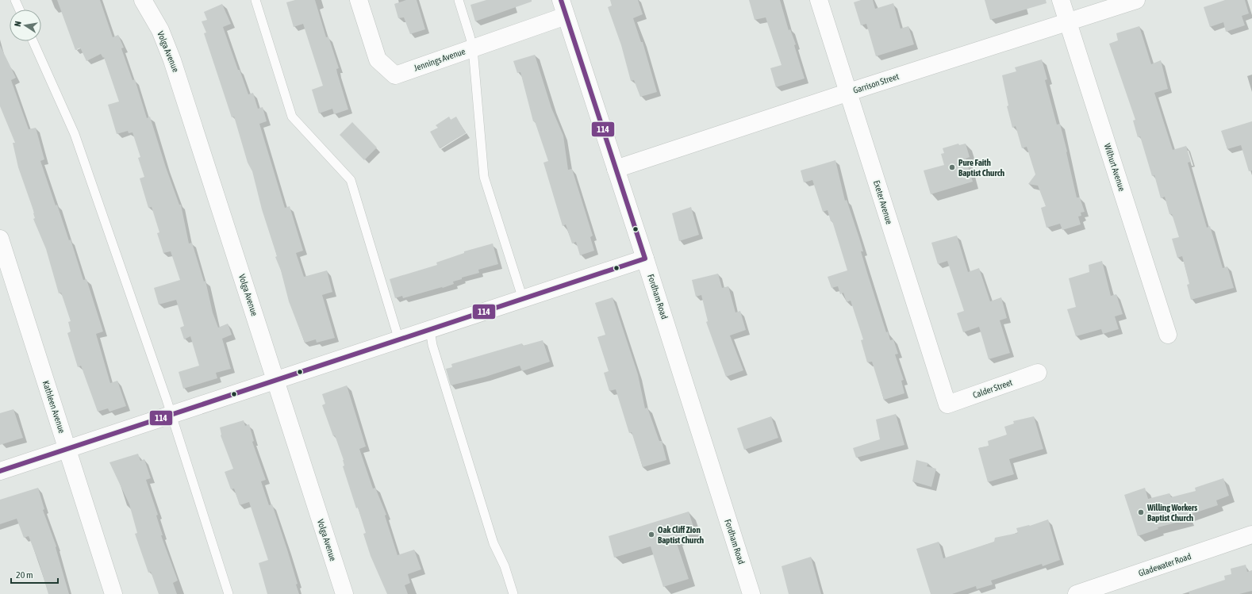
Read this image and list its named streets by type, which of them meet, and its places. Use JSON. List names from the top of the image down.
{
  "streets": {
    "street": [
      "Volga Avenue",
      "Jennings Avenue",
      "Garrison Street",
      "Wilhurt Avenue",
      "Exeter Avenue",
      "Fordham Road",
      "Calder Street",
      "Kathleen Avenue",
      "Gladewater Road"
    ]
  },
  "crossings": [
    ["Jennings Avenue", "Fordham Road"],
    ["Garrison Street", "Wilhurt Avenue"],
    ["Garrison Street", "Exeter Avenue"],
    ["Garrison Street", "Fordham Road"],
    ["Exeter Avenue", "Calder Street"]
  ],
  "places": ["Pure Faith Baptist Church", "Willing Workers Baptist Church", "Oak Cliff Zion Baptist Church"],
  "lines": ["transit line 114"],
  "scale_bar": "20 m",
  "north": "left"
}
